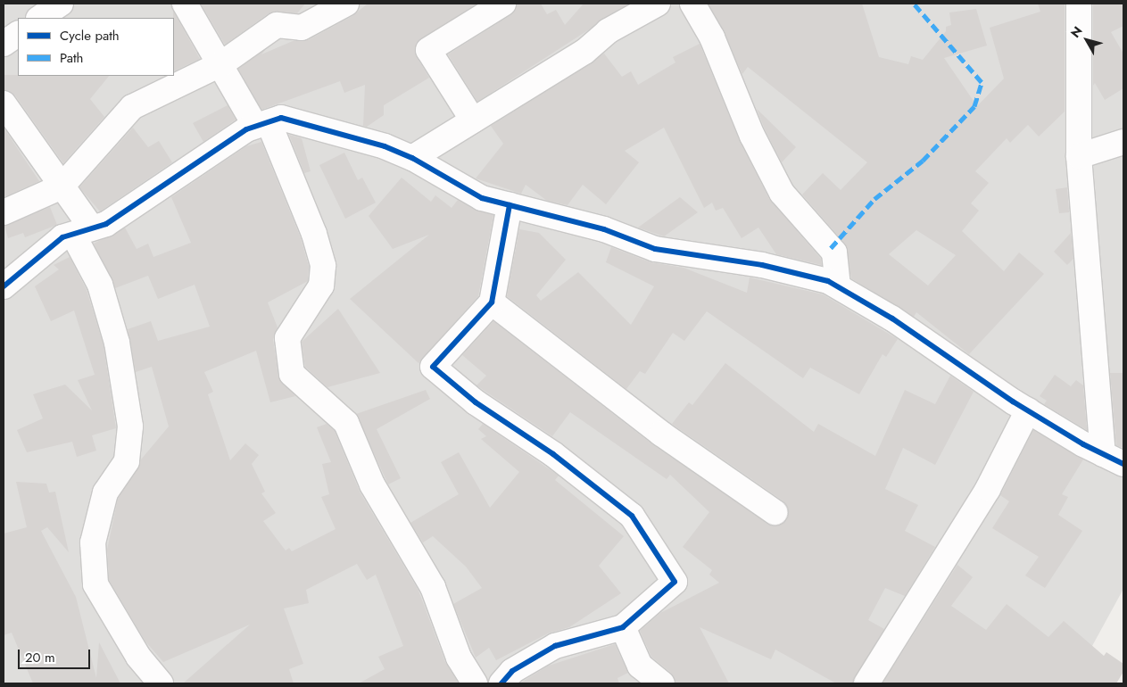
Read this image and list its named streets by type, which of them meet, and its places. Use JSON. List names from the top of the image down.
{
  "legend": ["Cycle path", "Path"],
  "scale_bar": "20 m",
  "north": "top left"
}
